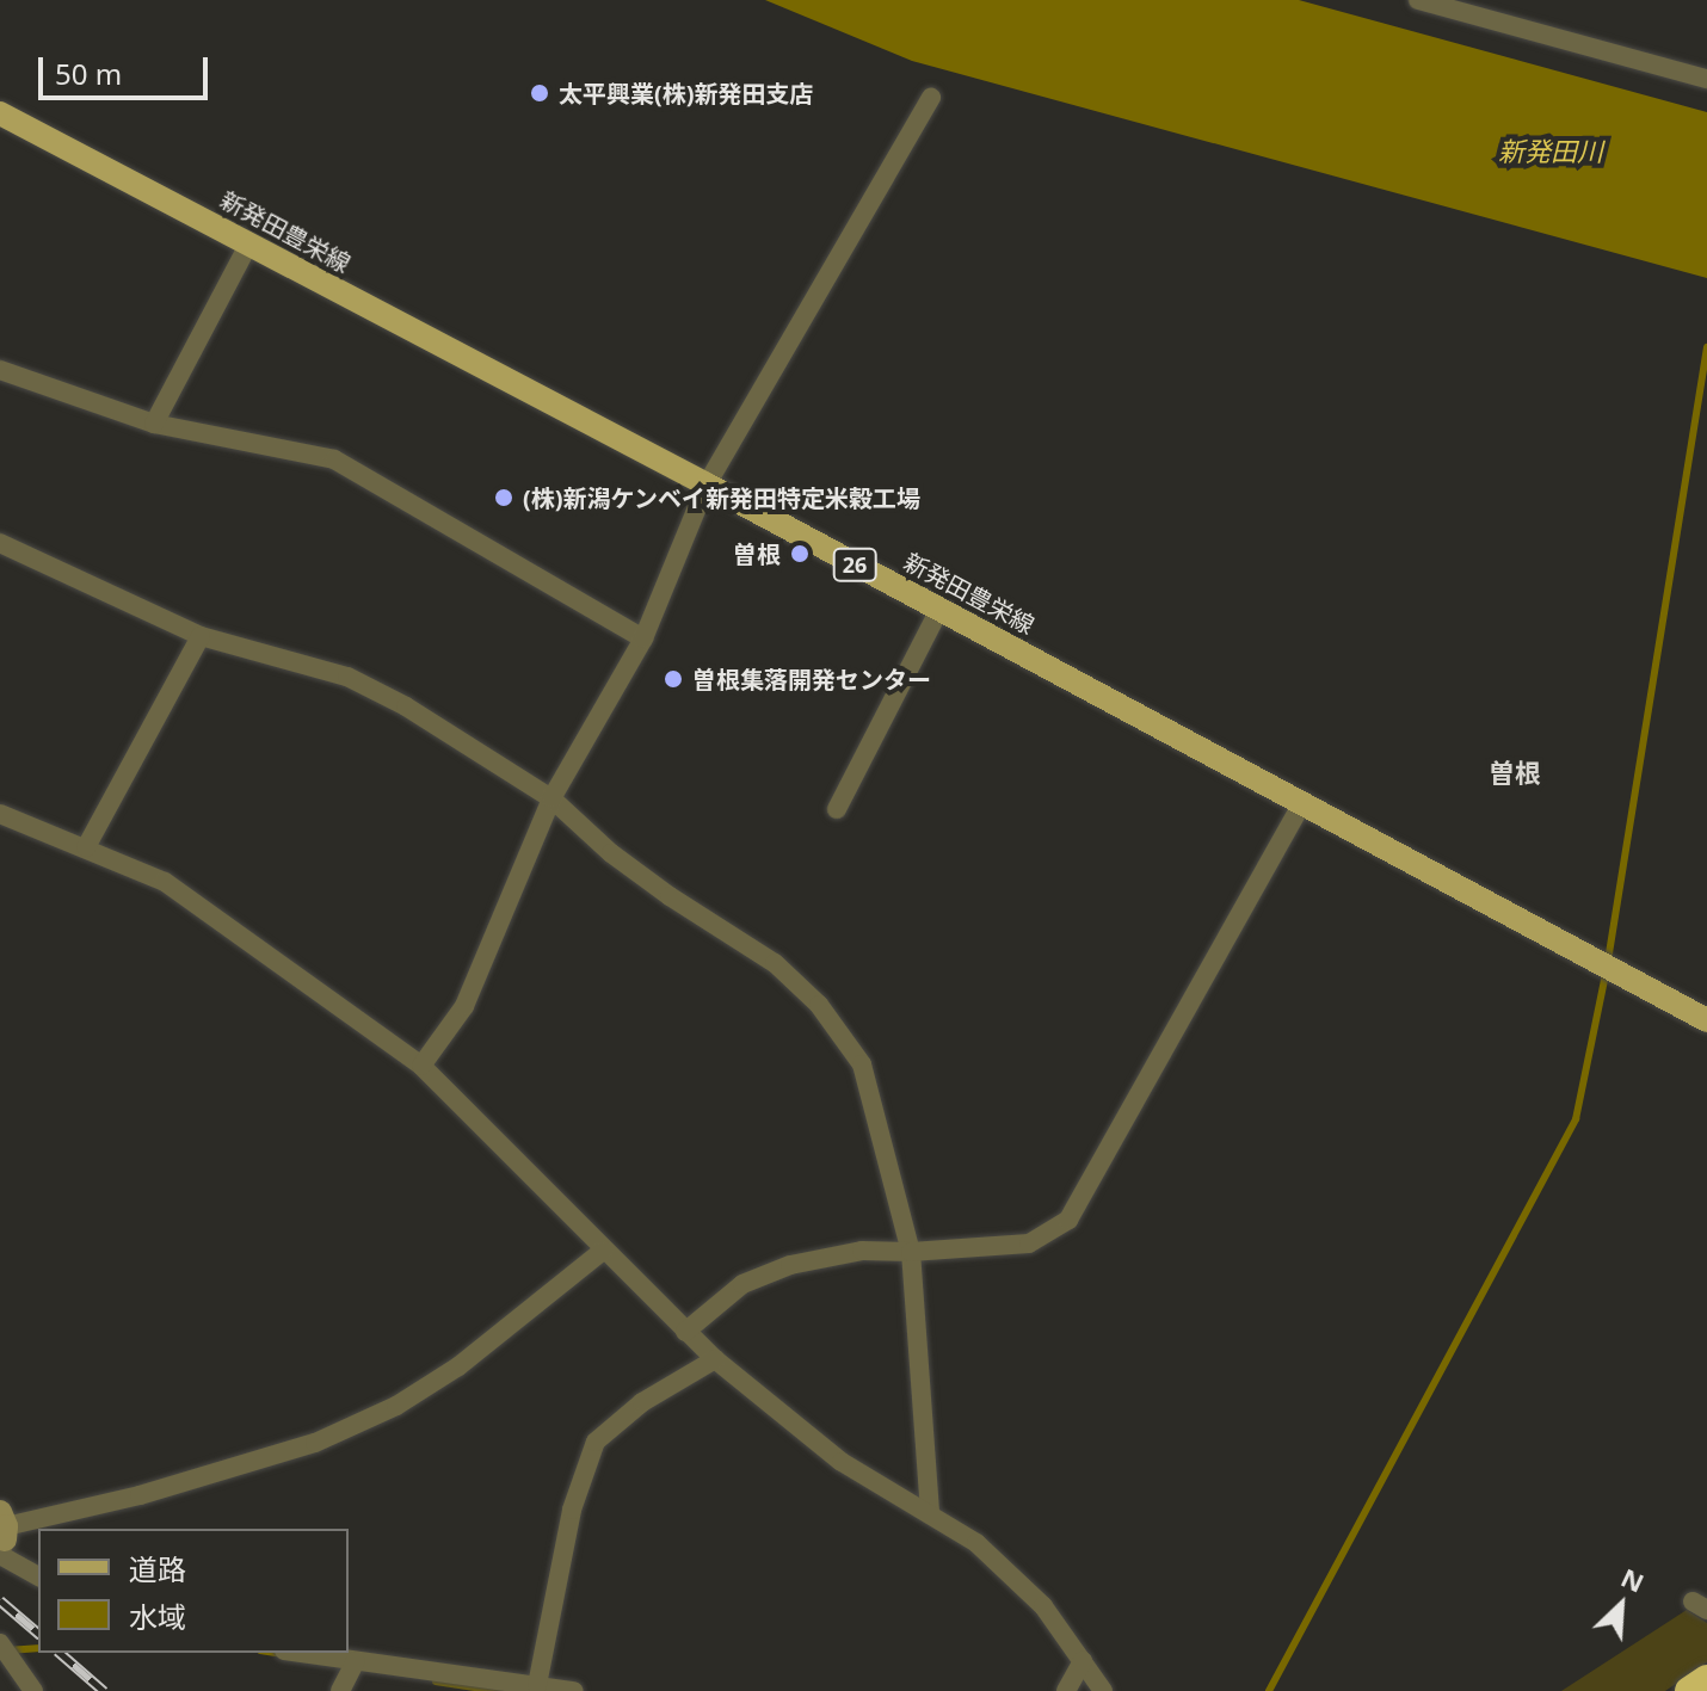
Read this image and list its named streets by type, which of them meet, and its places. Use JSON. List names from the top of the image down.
{
  "streets": {
    "main road": ["新発田豊栄線", "26"]
  },
  "districts": ["曽根"],
  "water": ["新発田川"],
  "places": [
    "太平興業(株)新発田支店",
    "(株)新潟ケンベイ新発田特定米穀工場",
    "曽根",
    "曽根集落開発センター"
  ],
  "legend": ["道路", "水域"],
  "scale_bar": "50 m",
  "north": "top right"
}
